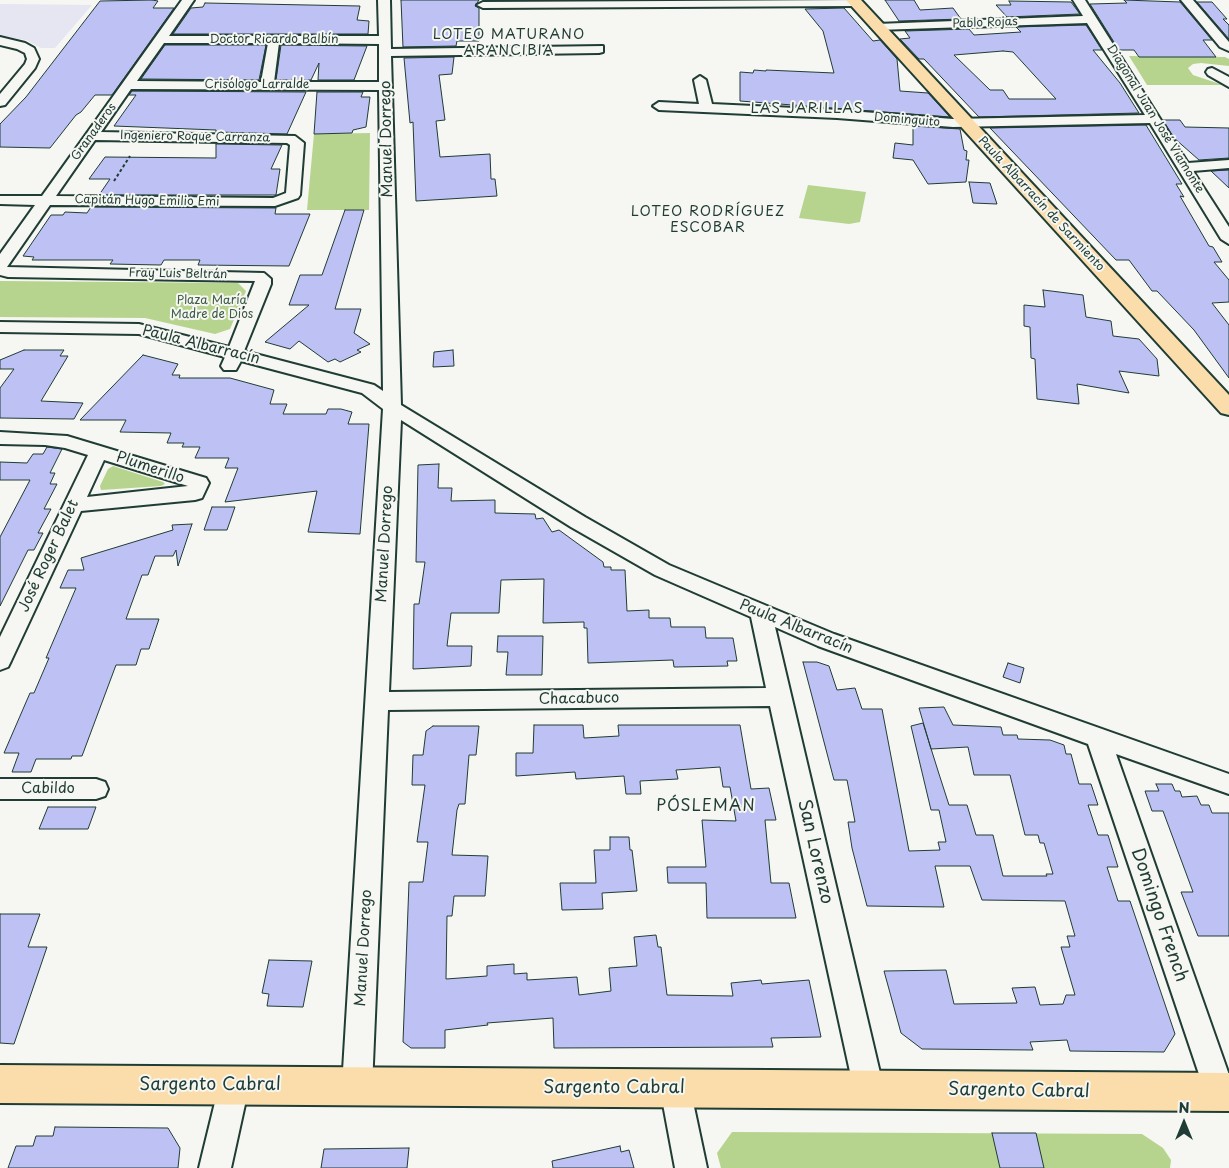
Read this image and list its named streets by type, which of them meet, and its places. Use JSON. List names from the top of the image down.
{
  "streets": {
    "main road": ["Paula Albarracín de Sarmiento", "Sargento Cabral"],
    "street": [
      "Pablo Rojas",
      "Doctor Ricardo Balbín",
      "Crisólogo Larralde",
      "Diagonal Juan José Viamonte",
      "Dominguito",
      "Granaderos",
      "Ingeniero Roque Carranza",
      "Manuel Dorrego",
      "Capitán Hugo Emilio Emi",
      "Fray Luis Beltrán",
      "Paula Albarracín",
      "Plumerillo",
      "José Roger Balet",
      "Chacabuco",
      "Cabildo",
      "San Lorenzo",
      "Domingo French"
    ]
  },
  "crossings": [
    ["Pablo Rojas", "Diagonal Juan José Viamonte"],
    ["Pablo Rojas", "Paula Albarracín de Sarmiento"],
    ["Doctor Ricardo Balbín", "Granaderos"],
    ["Doctor Ricardo Balbín", "Manuel Dorrego"],
    ["Crisólogo Larralde", "Granaderos"],
    ["Crisólogo Larralde", "Manuel Dorrego"],
    ["Diagonal Juan José Viamonte", "Dominguito"],
    ["Dominguito", "Paula Albarracín de Sarmiento"],
    ["Granaderos", "Ingeniero Roque Carranza"],
    ["Granaderos", "Capitán Hugo Emilio Emi"],
    ["Ingeniero Roque Carranza", "Capitán Hugo Emilio Emi"],
    ["Manuel Dorrego", "Paula Albarracín"],
    ["Manuel Dorrego", "Chacabuco"],
    ["Manuel Dorrego", "Sargento Cabral"],
    ["Fray Luis Beltrán", "Paula Albarracín"],
    ["Paula Albarracín", "San Lorenzo"],
    ["Paula Albarracín", "Domingo French"],
    ["Plumerillo", "José Roger Balet"],
    ["Chacabuco", "San Lorenzo"],
    ["San Lorenzo", "Sargento Cabral"],
    ["Domingo French", "Sargento Cabral"]
  ],
  "districts": [
    "LOTEO MATURANO ARANCIBIA",
    "LAS JARILLAS",
    "LOTEO RODRÍGUEZ ESCOBAR",
    "PÓSLEMAN"
  ],
  "parks": ["Plaza María Madre de Dios"],
  "north": "top"
}
